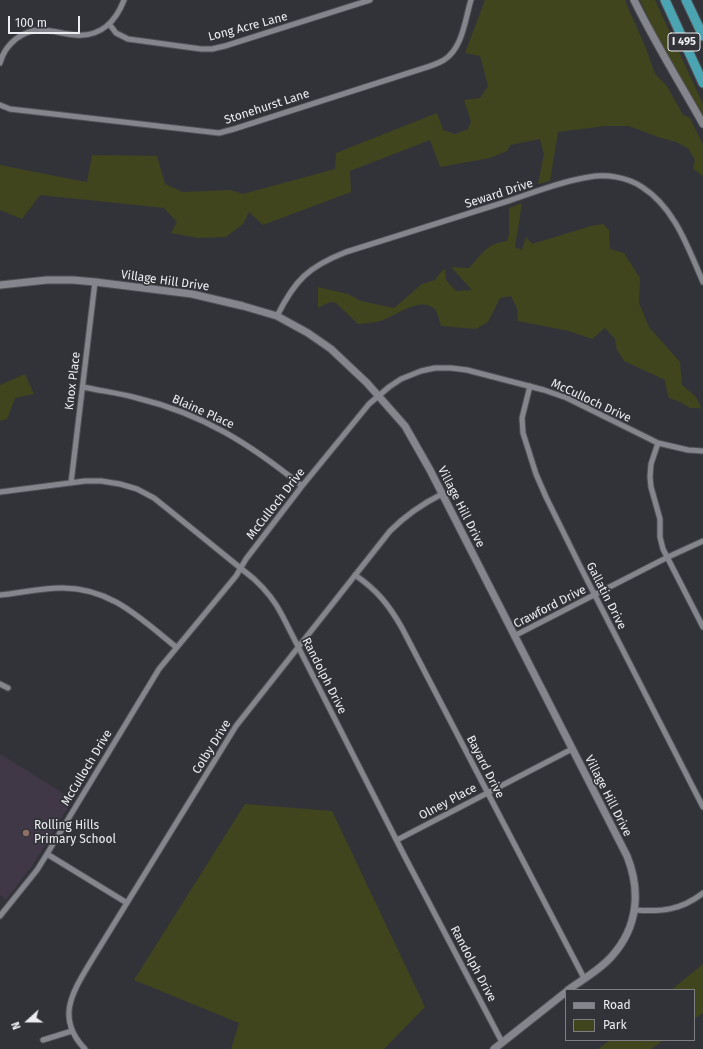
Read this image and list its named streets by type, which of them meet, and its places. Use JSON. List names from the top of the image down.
{
  "streets": {
    "highway": ["I 495"],
    "street": [
      "Long Acre Lane",
      "Stonehurst Lane",
      "Seward Drive",
      "Village Hill Drive",
      "Knox Place",
      "McCulloch Drive",
      "Blaine Place",
      "Gallatin Drive",
      "Crawford Drive",
      "Randolph Drive",
      "Colby Drive",
      "Bayard Drive",
      "Olney Place"
    ]
  },
  "crossings": [
    ["Seward Drive", "Village Hill Drive"],
    ["Village Hill Drive", "Knox Place"],
    ["Village Hill Drive", "McCulloch Drive"],
    ["Village Hill Drive", "Crawford Drive"],
    ["Village Hill Drive", "Randolph Drive"],
    ["Village Hill Drive", "Colby Drive"],
    ["Village Hill Drive", "Bayard Drive"],
    ["Village Hill Drive", "Olney Place"],
    ["Knox Place", "Blaine Place"],
    ["Knox Place", "Randolph Drive"],
    ["McCulloch Drive", "Blaine Place"],
    ["McCulloch Drive", "Gallatin Drive"],
    ["McCulloch Drive", "Randolph Drive"],
    ["Gallatin Drive", "Crawford Drive"],
    ["Randolph Drive", "Colby Drive"],
    ["Randolph Drive", "Olney Place"],
    ["Colby Drive", "Bayard Drive"],
    ["Bayard Drive", "Olney Place"]
  ],
  "places": ["Rolling Hills Primary School"],
  "legend": ["Road", "Park"],
  "scale_bar": "100 m",
  "north": "left"
}
